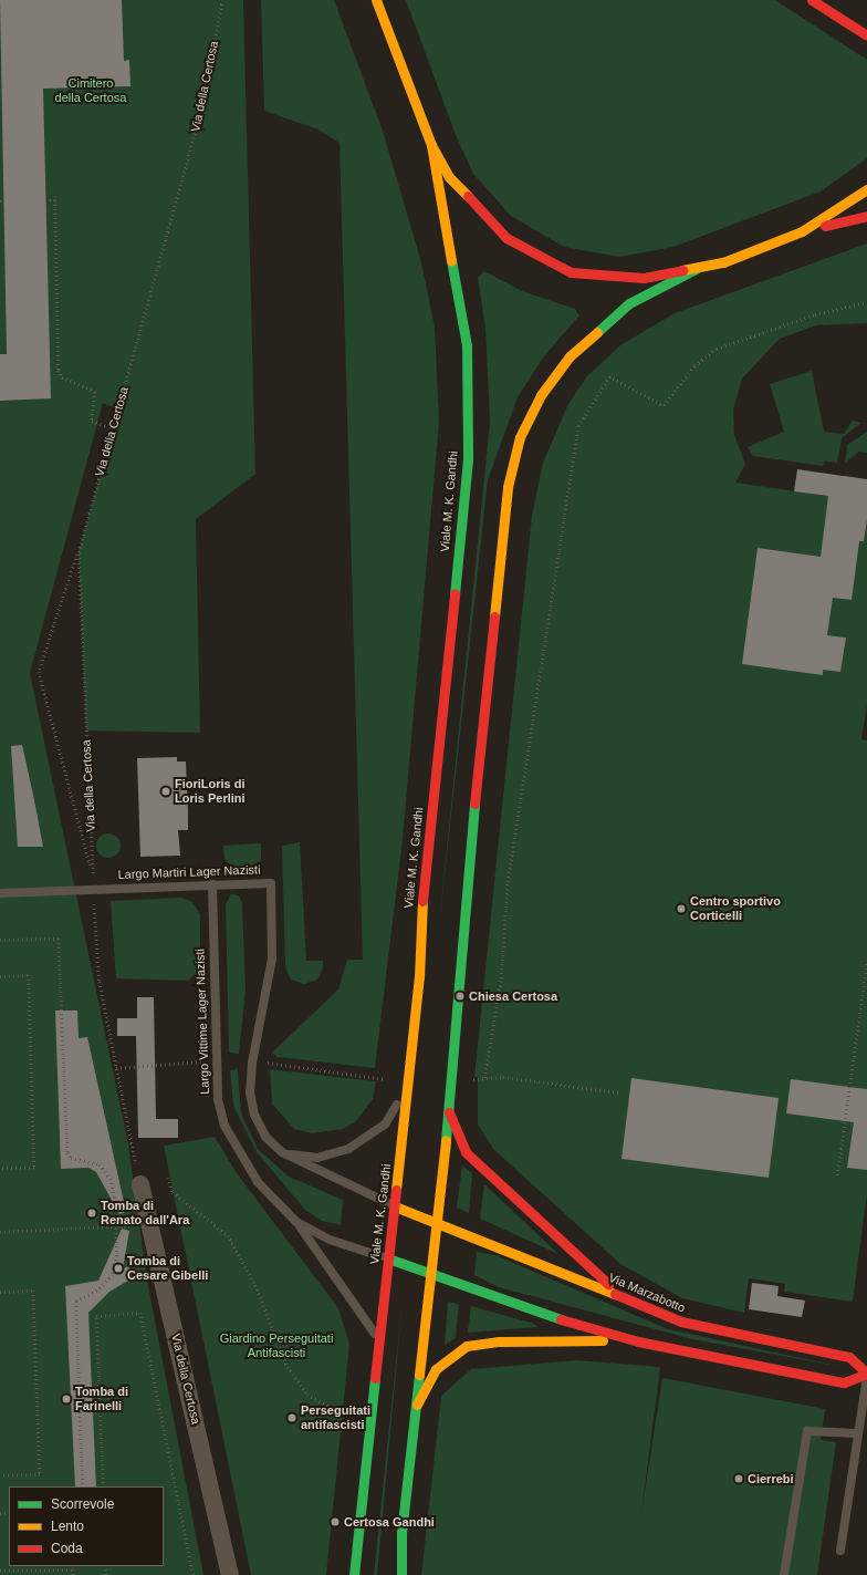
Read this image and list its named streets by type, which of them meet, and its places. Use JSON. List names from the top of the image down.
{
  "streets": {
    "main road": [
      "Viale M. K. Gandhi",
      "Largo Martiri Lager Nazisti",
      "Largo Vittime Lager Nazisti",
      "Via Marzabotto"
    ],
    "street": ["Via della Certosa"]
  },
  "crossings": [
    ["Viale M. K. Gandhi", "Largo Martiri Lager Nazisti"],
    ["Viale M. K. Gandhi", "Largo Vittime Lager Nazisti"],
    ["Largo Martiri Lager Nazisti", "Largo Vittime Lager Nazisti"],
    ["Largo Martiri Lager Nazisti", "Via Marzabotto"]
  ],
  "parks": ["Cimitero della Certosa", "Giardino Perseguitati Antifascisti"],
  "places": [
    "FioriLoris di Loris Perlini",
    "Centro sportivo Corticelli",
    "Chiesa Certosa",
    "Tomba di Renato dall'Ara",
    "Tomba di Cesare Gibelli",
    "Tomba di Farinelli",
    "Perseguitati antifascisti",
    "Cierrebi",
    "Certosa Gandhi"
  ],
  "legend": ["Scorrevole", "Lento", "Coda"]
}
